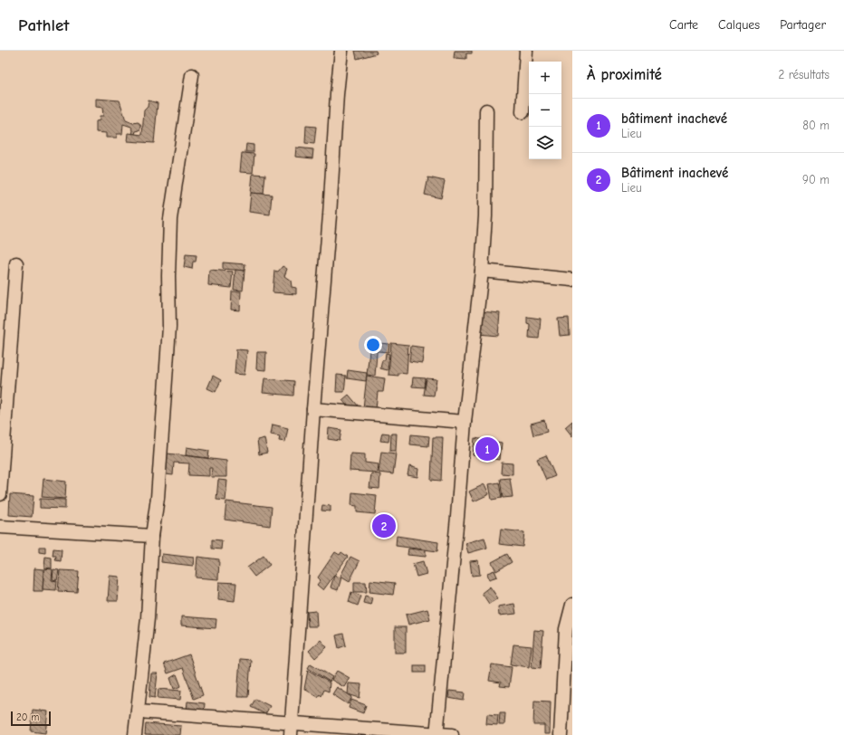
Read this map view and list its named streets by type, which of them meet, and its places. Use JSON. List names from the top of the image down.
{
  "scale_bar": "20 m",
  "page": {
    "header": "Pathlet",
    "nav": ["Carte", "Calques", "Partager"],
    "heading": ["À proximité", "2 résultats"],
    "map_buttons": ["+", "−"],
    "list": [
      {
        "mark": "1",
        "name": "bâtiment inachevé",
        "note": "Lieu",
        "value": "80 m"
      },
      {
        "mark": "2",
        "name": "Bâtiment inachevé",
        "note": "Lieu",
        "value": "90 m"
      }
    ],
    "pins": ["1", "2"],
    "scale": "20 m"
  }
}
